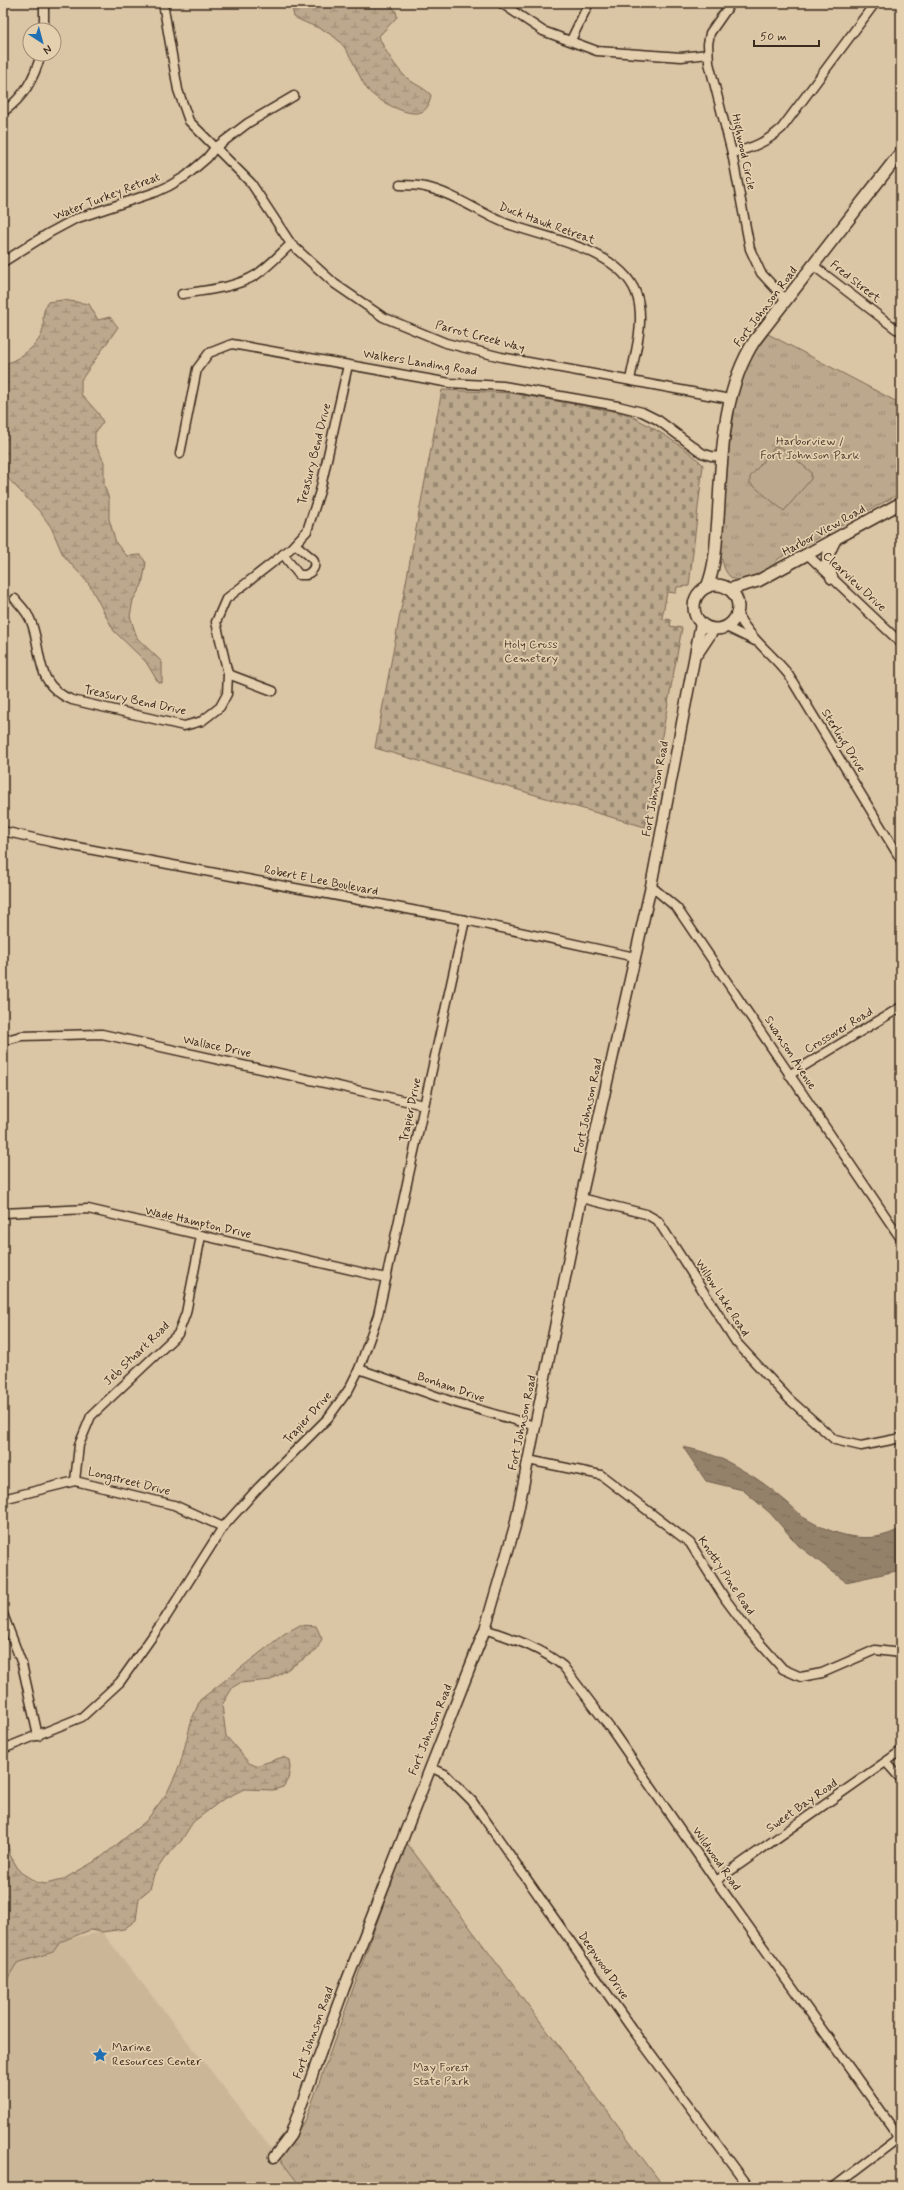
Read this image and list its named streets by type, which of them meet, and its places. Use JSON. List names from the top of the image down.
{
  "streets": {
    "main road": ["Fort Johnson Road", "Harbor View Road"],
    "street": [
      "Highwood Circle",
      "Water Turkey Retreat",
      "Duck Hawk Retreat",
      "Fred Street",
      "Parrot Creek Way",
      "Walkers Landing Road",
      "Treasury Bend Drive",
      "Clearview Drive",
      "Sterling Drive",
      "Robert E Lee Boulevard",
      "Crossover Road",
      "Wallace Drive",
      "Swanson Avenue",
      "Trapier Drive",
      "Wade Hampton Drive",
      "Willow Lake Road",
      "Jeb Stuart Road",
      "Bonham Drive",
      "Longstreet Drive",
      "Knotty Pine Road",
      "Sweet Bay Road",
      "Wildwood Road",
      "Deepwood Drive"
    ]
  },
  "crossings": [
    ["Highwood Circle", "Fort Johnson Road"],
    ["Water Turkey Retreat", "Parrot Creek Way"],
    ["Duck Hawk Retreat", "Parrot Creek Way"],
    ["Fred Street", "Fort Johnson Road"],
    ["Fort Johnson Road", "Parrot Creek Way"],
    ["Fort Johnson Road", "Walkers Landing Road"],
    ["Fort Johnson Road", "Harbor View Road"],
    ["Fort Johnson Road", "Sterling Drive"],
    ["Fort Johnson Road", "Robert E Lee Boulevard"],
    ["Fort Johnson Road", "Swanson Avenue"],
    ["Fort Johnson Road", "Willow Lake Road"],
    ["Fort Johnson Road", "Bonham Drive"],
    ["Fort Johnson Road", "Knotty Pine Road"],
    ["Fort Johnson Road", "Wildwood Road"],
    ["Fort Johnson Road", "Deepwood Drive"],
    ["Walkers Landing Road", "Treasury Bend Drive"],
    ["Harbor View Road", "Clearview Drive"],
    ["Harbor View Road", "Sterling Drive"],
    ["Robert E Lee Boulevard", "Trapier Drive"],
    ["Crossover Road", "Swanson Avenue"],
    ["Wallace Drive", "Trapier Drive"],
    ["Trapier Drive", "Wade Hampton Drive"],
    ["Trapier Drive", "Bonham Drive"],
    ["Trapier Drive", "Longstreet Drive"],
    ["Wade Hampton Drive", "Jeb Stuart Road"],
    ["Jeb Stuart Road", "Longstreet Drive"],
    ["Sweet Bay Road", "Wildwood Road"]
  ],
  "parks": ["Harborview / Fort Johnson Park", "Holy Cross Cemetery", "May Forest State Park"],
  "places": {
    "place": ["Marine Resources Center"]
  },
  "scale_bar": "50 m",
  "north": "bottom right"
}
